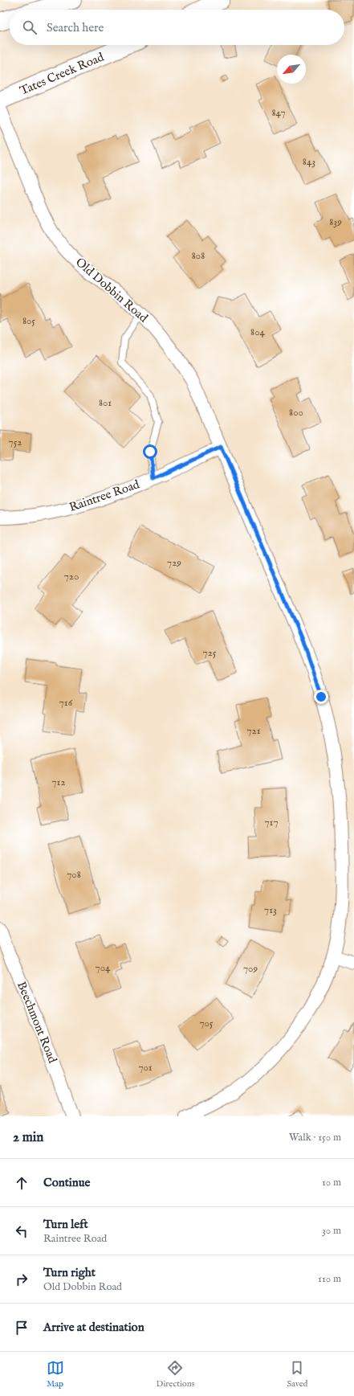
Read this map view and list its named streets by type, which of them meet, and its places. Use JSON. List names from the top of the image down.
{
  "streets": {
    "main road": ["Tates Creek Road"],
    "street": ["Old Dobbin Road", "Raintree Road", "Beechmont Road"]
  },
  "crossings": [
    ["Old Dobbin Road", "Raintree Road"]
  ],
  "house_numbers": [
    "847",
    "843",
    "839",
    "808",
    "805",
    "804",
    "801",
    "800",
    "752",
    "729",
    "720",
    "725",
    "716",
    "721",
    "712",
    "717",
    "708",
    "713",
    "704",
    "709",
    "705",
    "701"
  ],
  "north": "bottom left",
  "page": {
    "search": "Search here",
    "heading": ["2 min", "Walk · 150 m"],
    "list": [
      ["Continue", "10 m"],
      ["Turn left", "Raintree Road", "30 m"],
      ["Turn right", "Old Dobbin Road", "110 m"],
      "Arrive at destination"
    ],
    "nav": ["Map", "Directions", "Saved"]
  }
}
